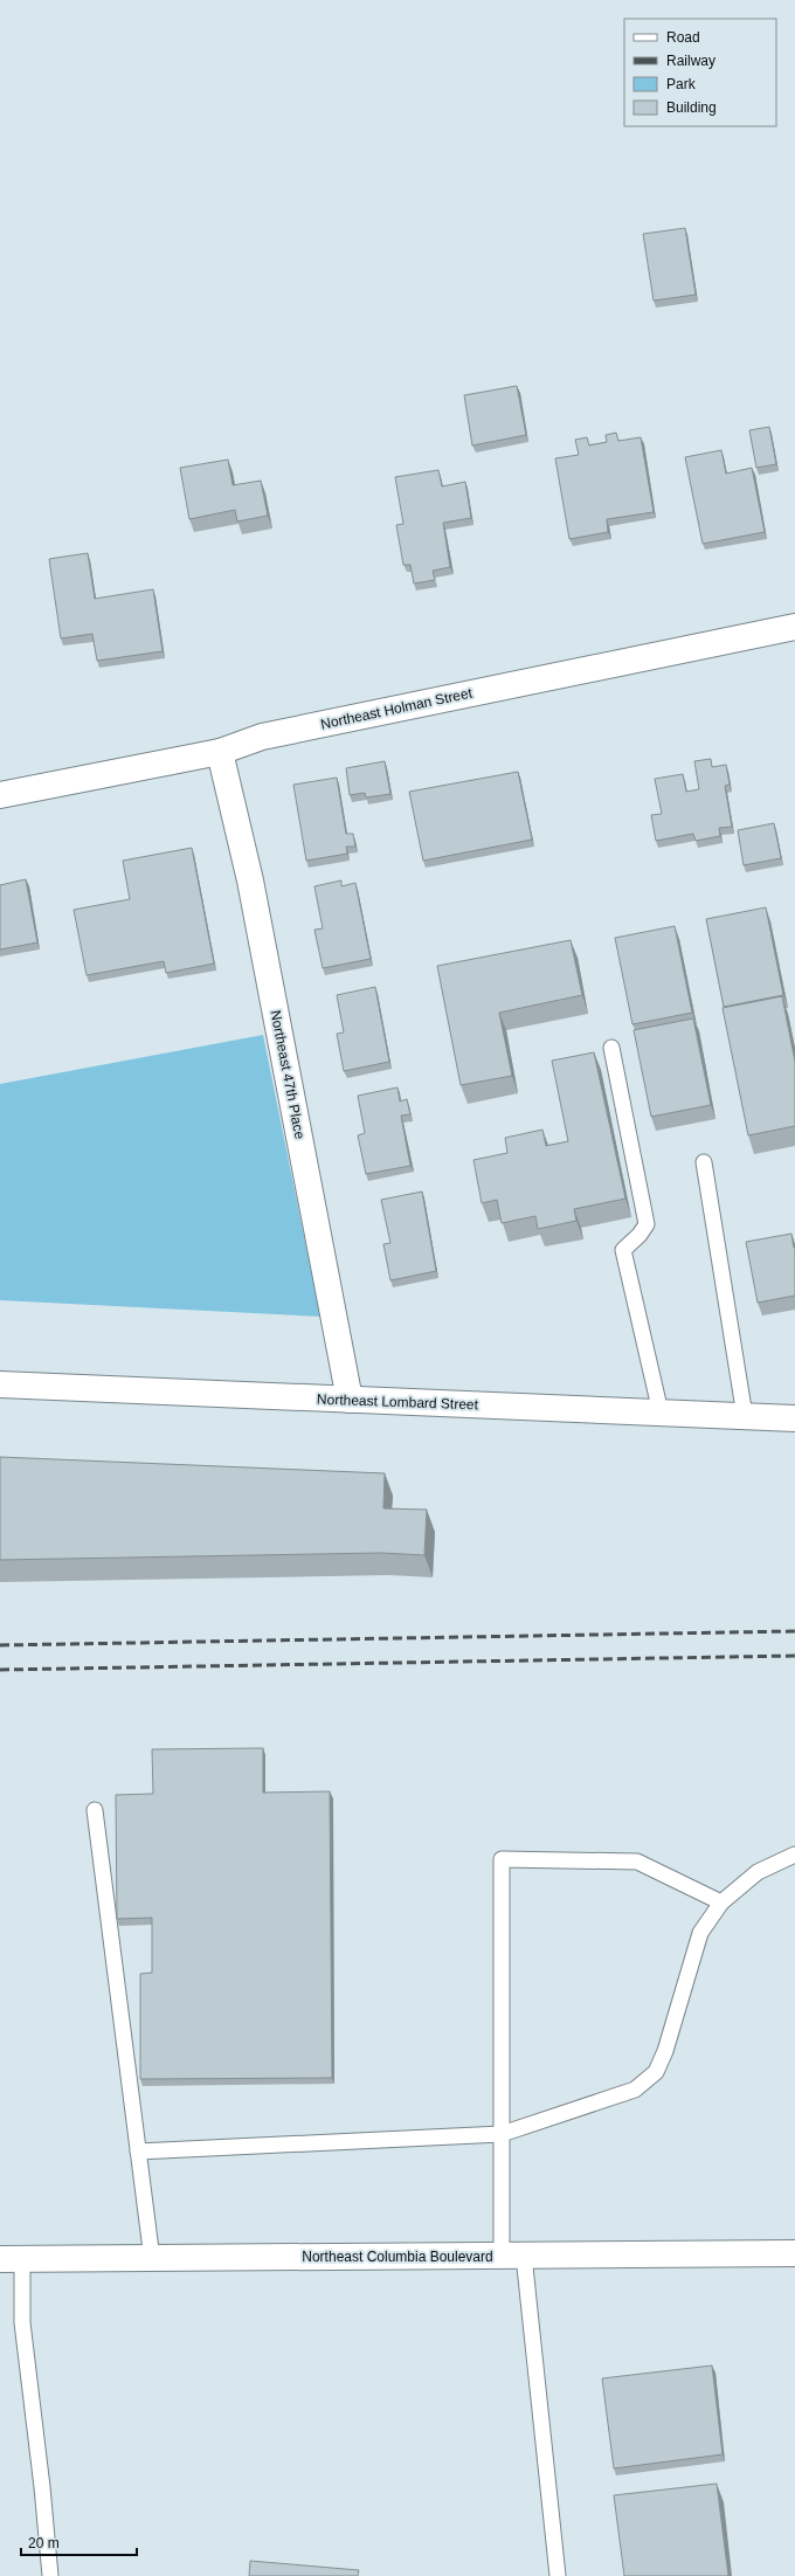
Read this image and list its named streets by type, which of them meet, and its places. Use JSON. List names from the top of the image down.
{
  "streets": {
    "main road": [
      "Northeast Holman Street",
      "Northeast 47th Place",
      "Northeast Lombard Street",
      "Northeast Columbia Boulevard"
    ]
  },
  "crossings": [
    ["Northeast Holman Street", "Northeast 47th Place"],
    ["Northeast 47th Place", "Northeast Lombard Street"]
  ],
  "legend": [
    "Road",
    "Railway",
    "Park",
    "Building"
  ],
  "scale_bar": "20 m"
}
